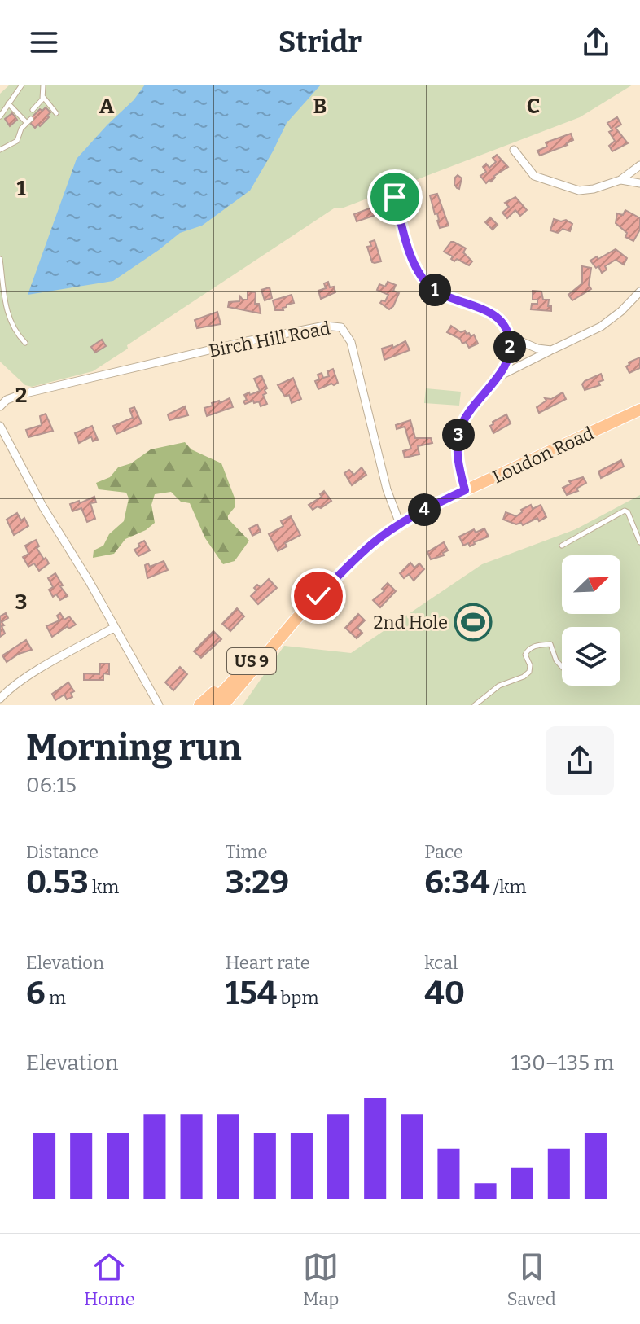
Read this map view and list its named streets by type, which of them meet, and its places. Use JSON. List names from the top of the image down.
{
  "streets": {
    "main road": ["Loudon Road", "US 9"],
    "street": ["Birch Hill Road"]
  },
  "crossings": [
    ["Birch Hill Road", "Loudon Road"],
    ["Loudon Road", "US 9"]
  ],
  "places": {
    "sports": ["2nd Hole"]
  },
  "north": "top right",
  "page": {
    "header": "Stridr",
    "pins": [
      "1",
      "2",
      "3",
      "4"
    ],
    "heading": ["Morning run", "06:15"],
    "stats": [
      ["Distance", "0.53 km"],
      ["Time", "3:29"],
      ["Pace", "6:34 /km"],
      ["Elevation", "6 m"],
      ["Heart rate", "154 bpm"],
      ["kcal", "40"]
    ],
    "chart": ["Elevation", "130–135 m"],
    "tabs": ["Home", "Map", "Saved"]
  },
  "grid": {
    "columns": ["A", "B", "C"],
    "rows": ["1", "2", "3"]
  }
}
